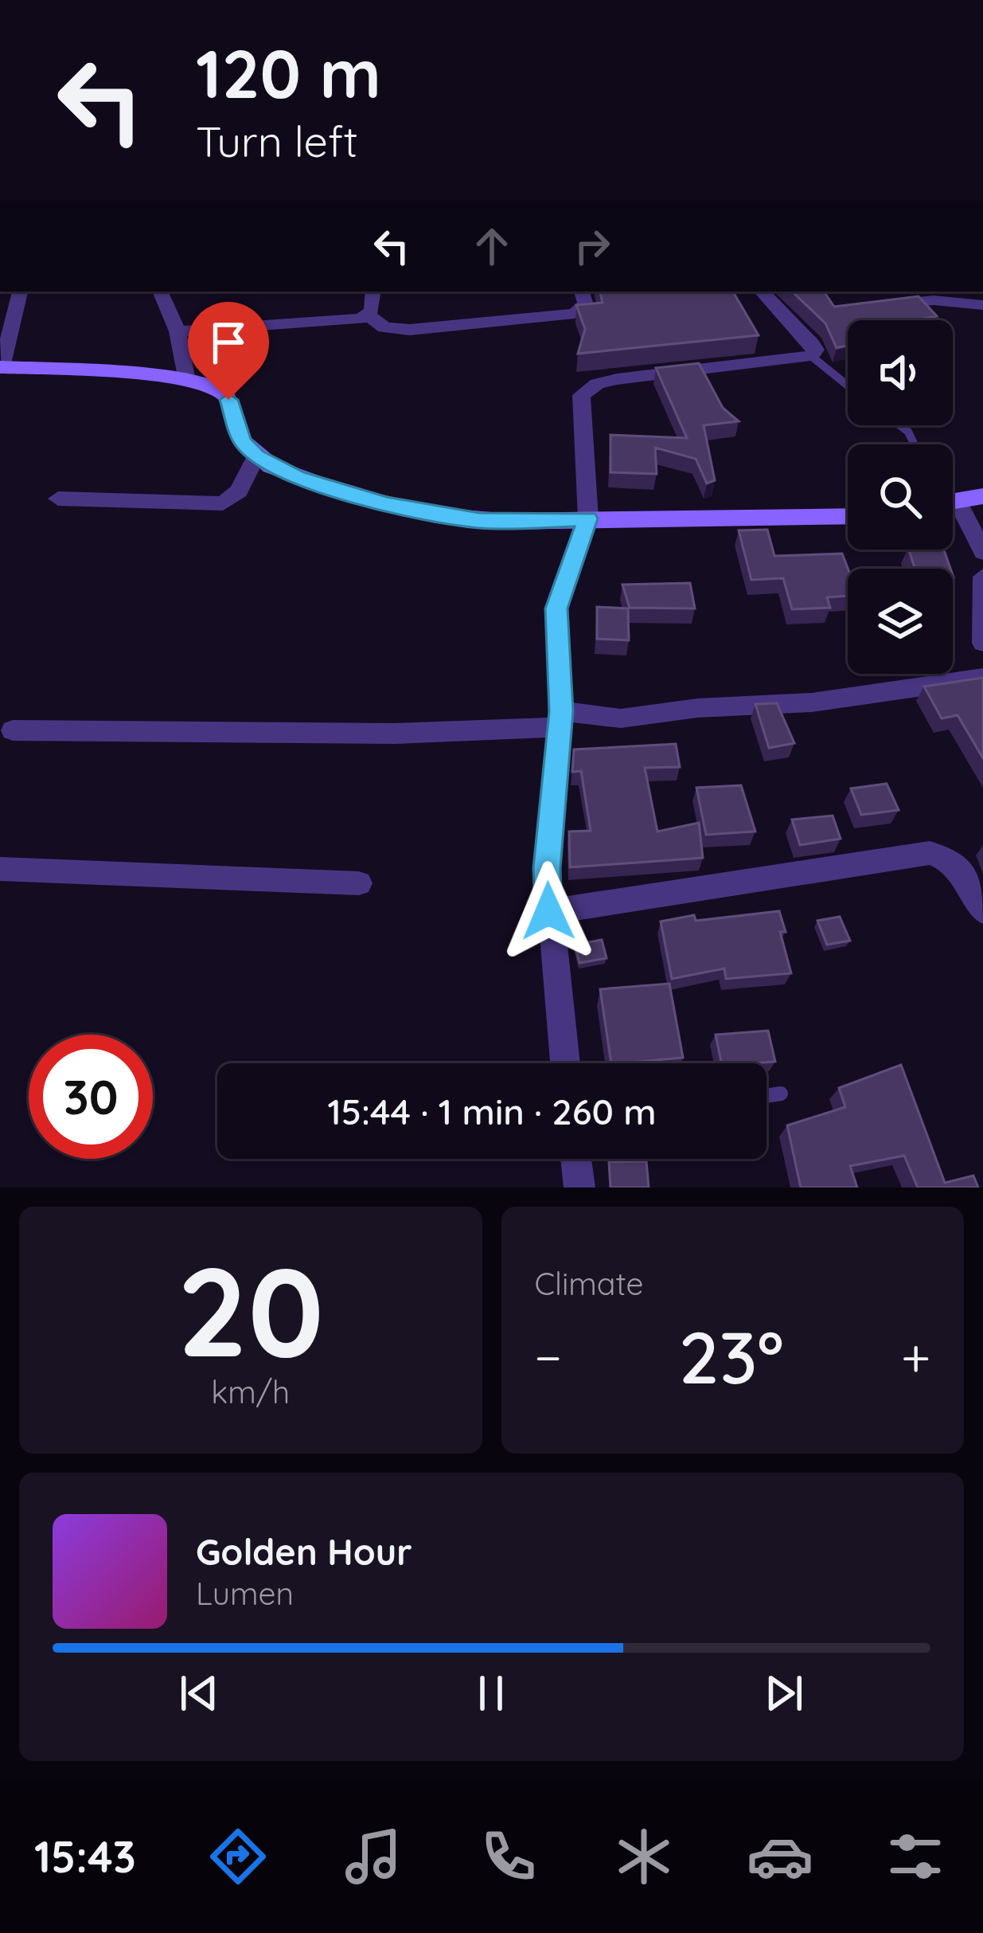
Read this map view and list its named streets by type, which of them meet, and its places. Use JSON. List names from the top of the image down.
{
  "page": {
    "turn": ["120 m", "Turn left"],
    "limit": "30",
    "trip": "15:44 · 1 min · 260 m",
    "tile": [
      ["20", "km/h"],
      "Climate"
    ],
    "heat": ["−", "23°", "+"],
    "song": ["Golden Hour", "Lumen"],
    "tabs": "15:43"
  }
}
